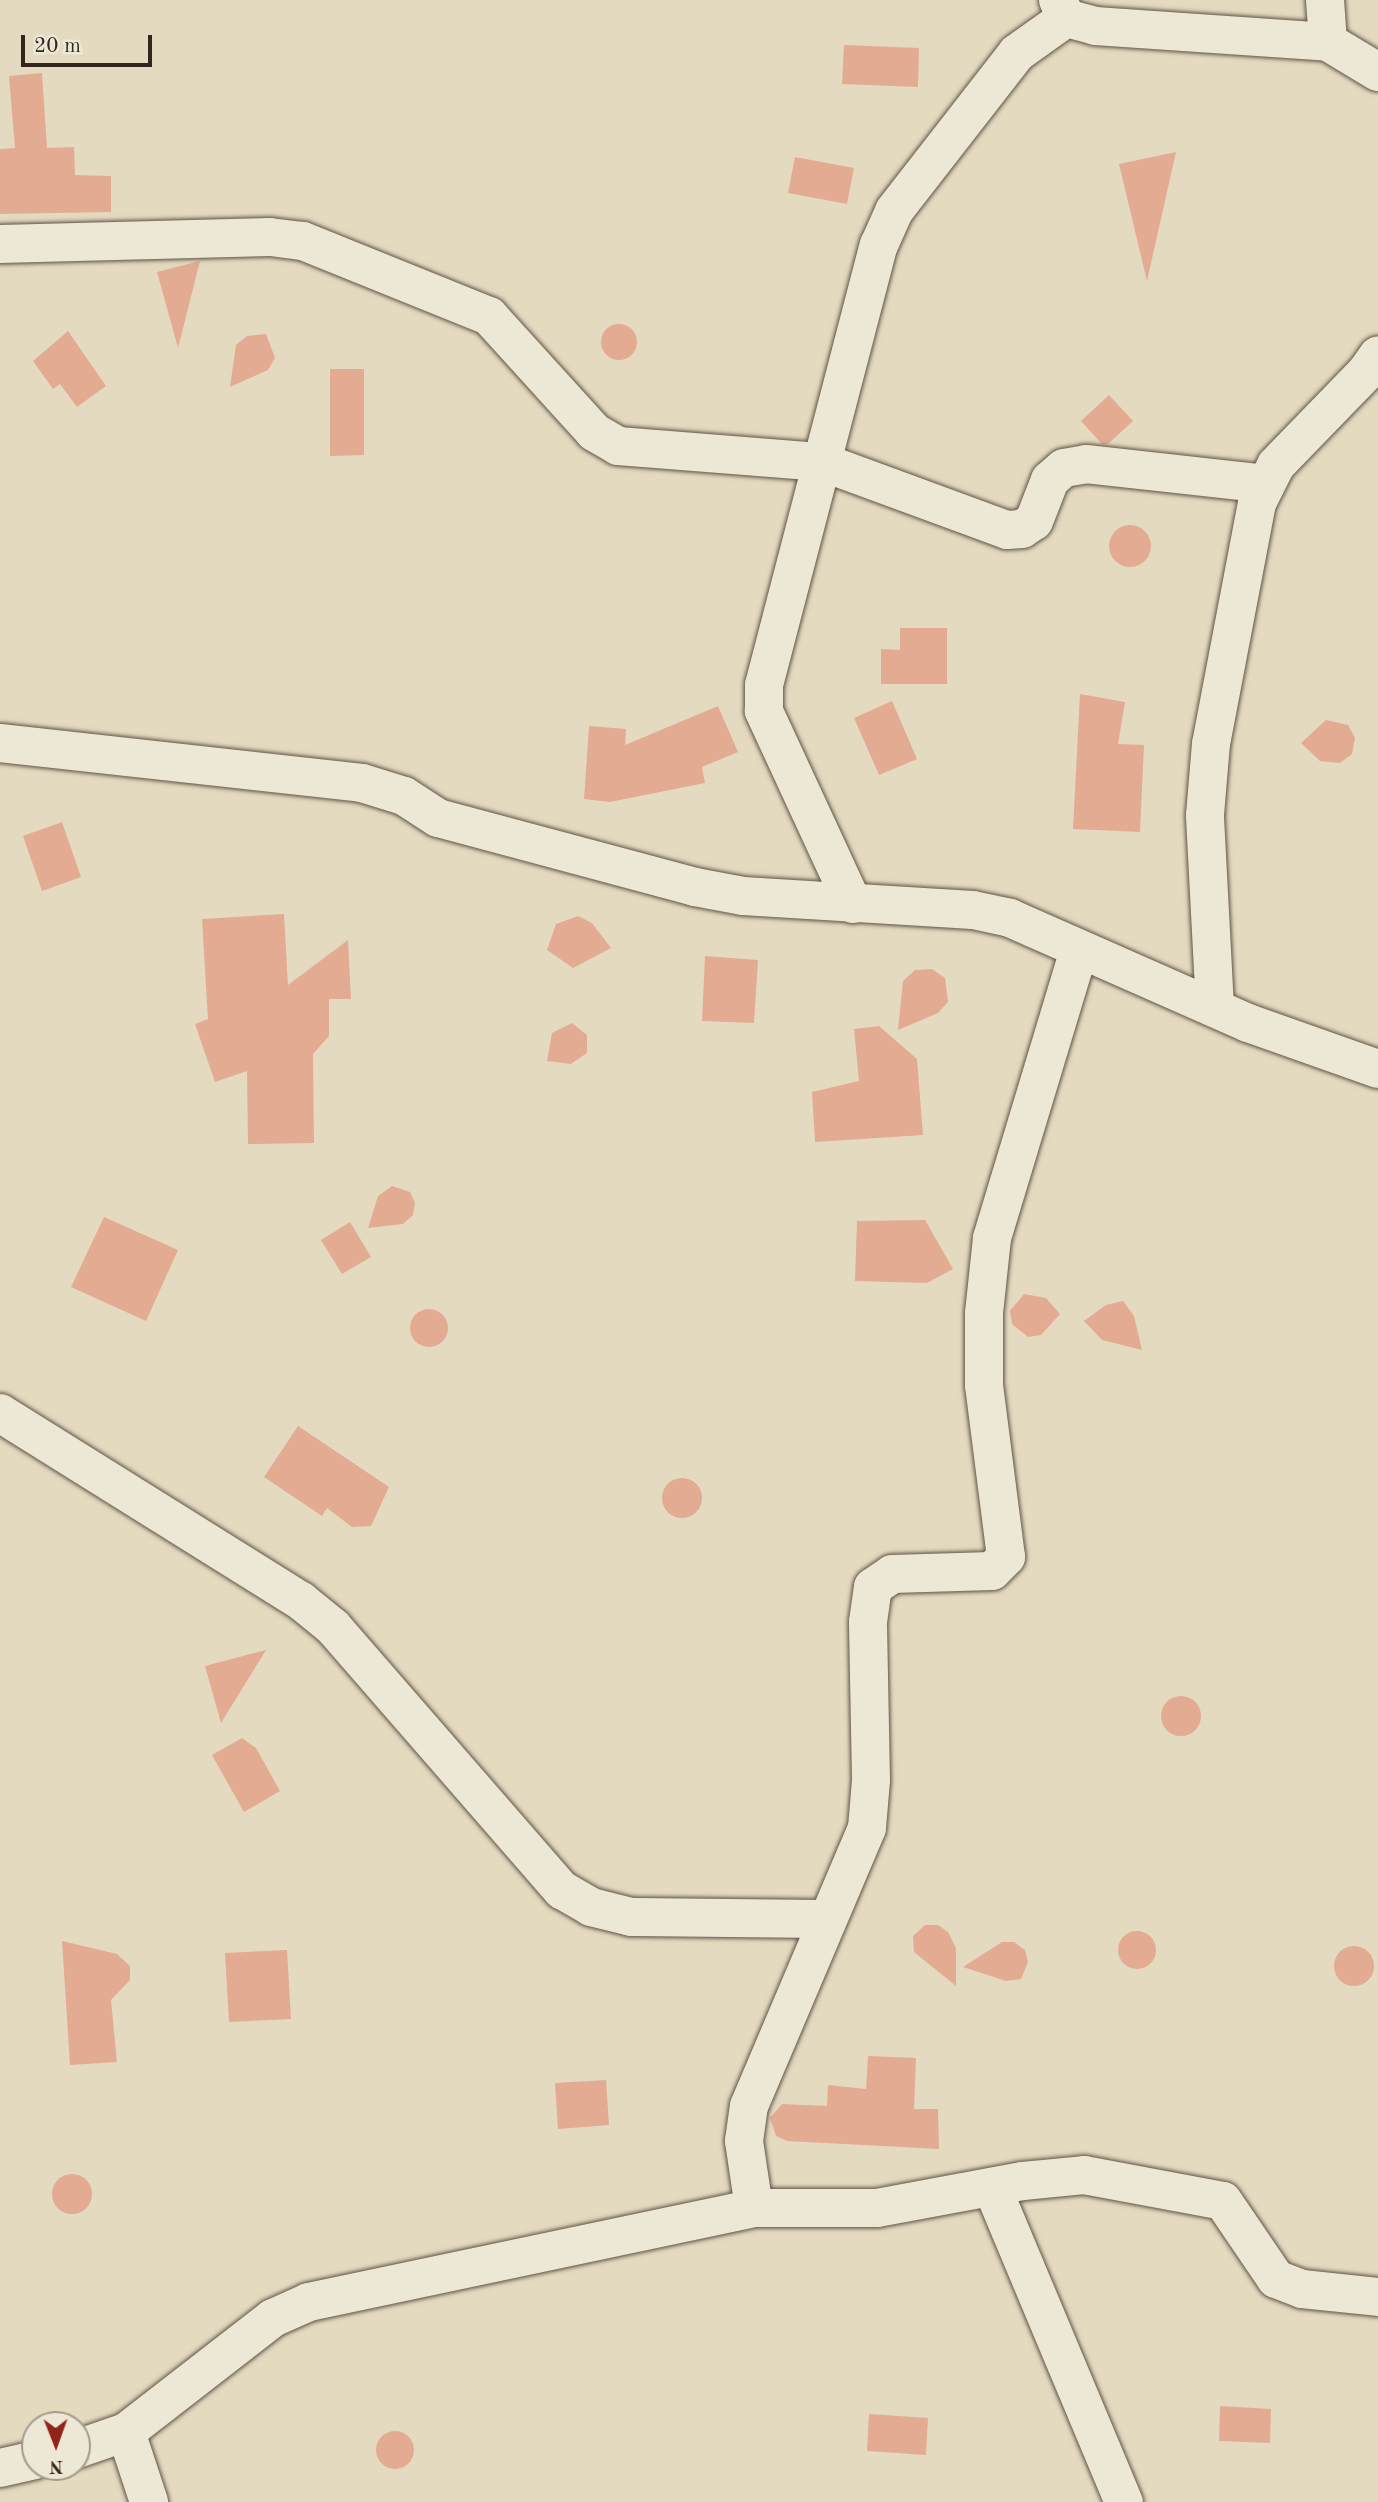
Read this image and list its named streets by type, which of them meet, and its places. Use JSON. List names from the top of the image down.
{
  "scale_bar": "20 m",
  "north": "bottom"
}
